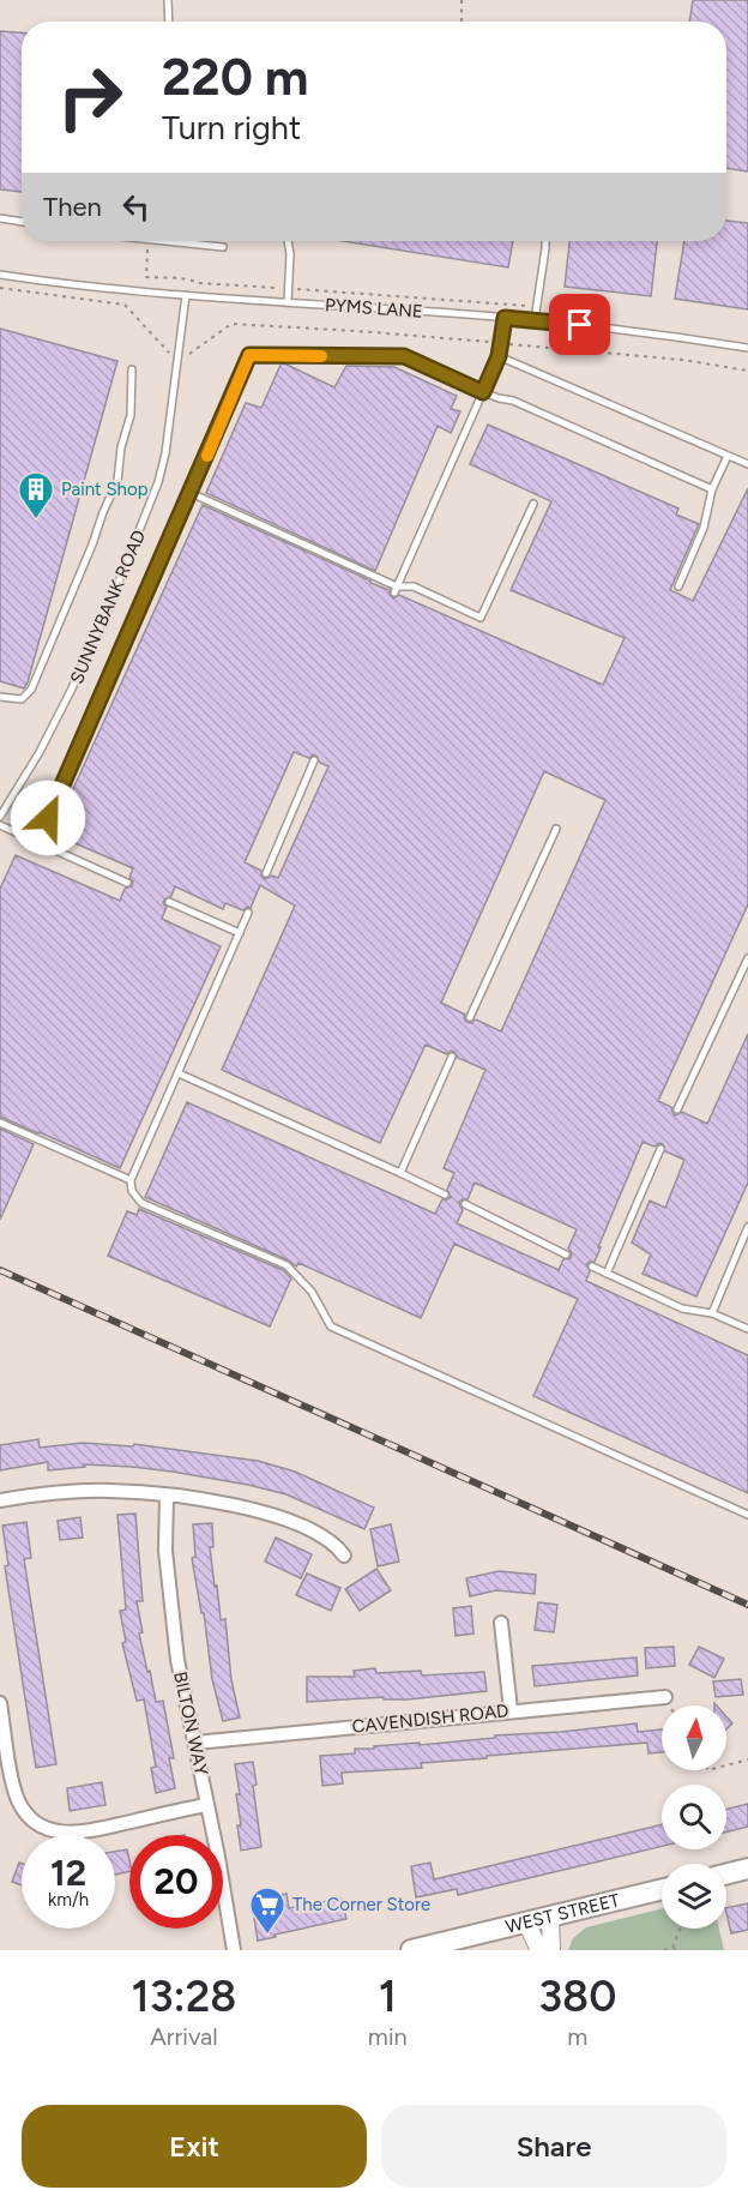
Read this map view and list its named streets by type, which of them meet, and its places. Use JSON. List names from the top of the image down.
{
  "streets": {
    "main road": ["WEST STREET"],
    "street": ["CAVENDISH ROAD", "BILTON WAY"],
    "lane": ["PYMS LANE", "SUNNYBANK ROAD"]
  },
  "crossings": [
    ["PYMS LANE", "SUNNYBANK ROAD"],
    ["CAVENDISH ROAD", "BILTON WAY"]
  ],
  "places": {
    "building": ["Paint Shop"],
    "supermarket": ["The Corner Store"]
  },
  "north": "top",
  "page": {
    "turn": ["220 m", "Turn right"],
    "then": "Then",
    "speed": "12 km/h",
    "limit": "20",
    "eta": [
      "13:28",
      "Arrival",
      "1",
      "min",
      "380",
      "m"
    ],
    "buttons": ["Exit", "Share"]
  }
}
